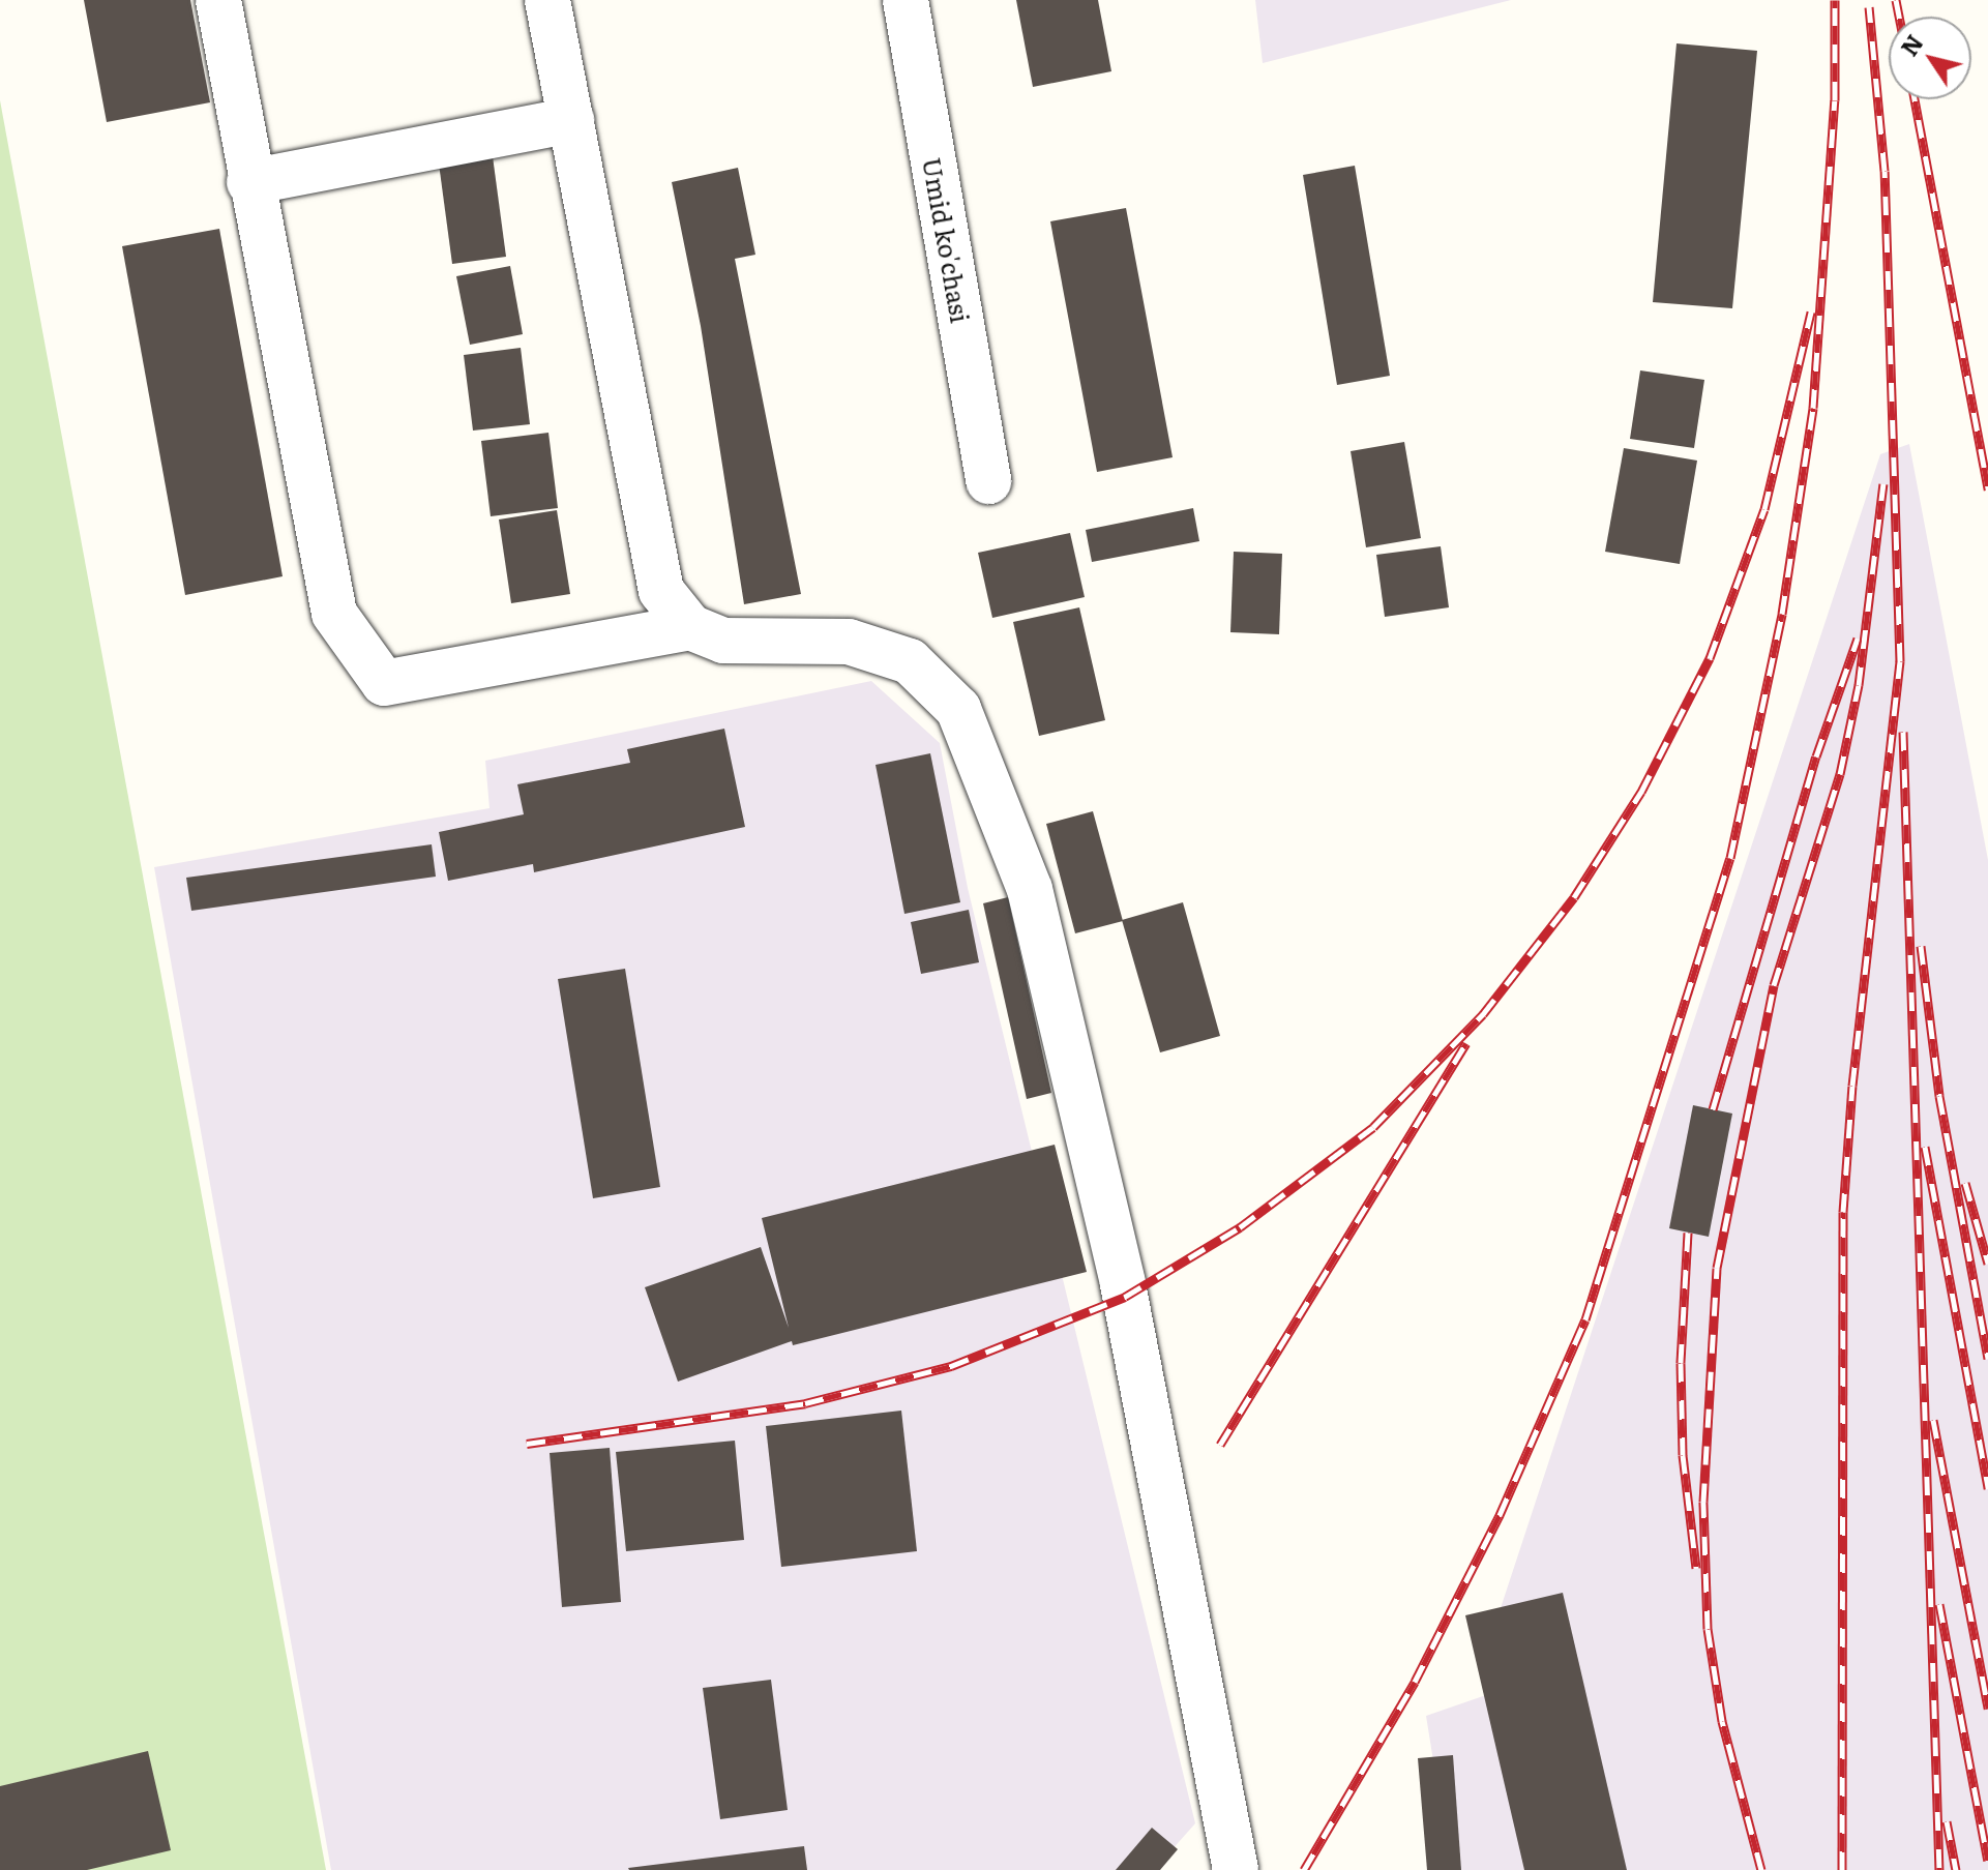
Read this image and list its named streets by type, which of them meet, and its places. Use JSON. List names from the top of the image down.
{
  "streets": {
    "street": ["Umid ko'chasi"]
  },
  "north": "top left"
}
